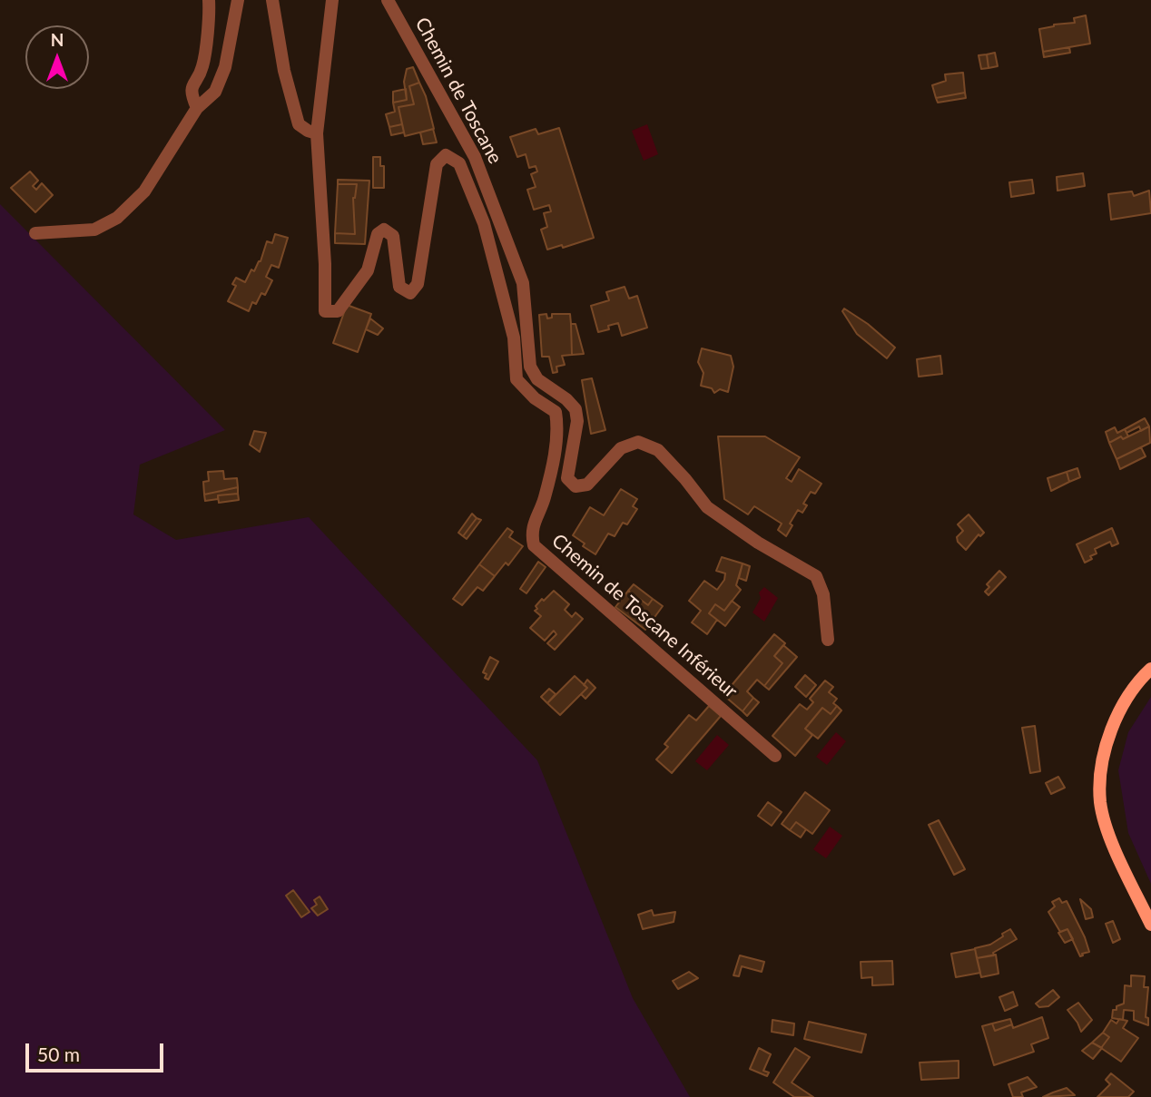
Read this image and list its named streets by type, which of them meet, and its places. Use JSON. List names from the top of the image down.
{
  "streets": {
    "street": ["Chemin de Toscane", "Chemin de Toscane Inférieur"]
  },
  "scale_bar": "50 m",
  "north": "top"
}
